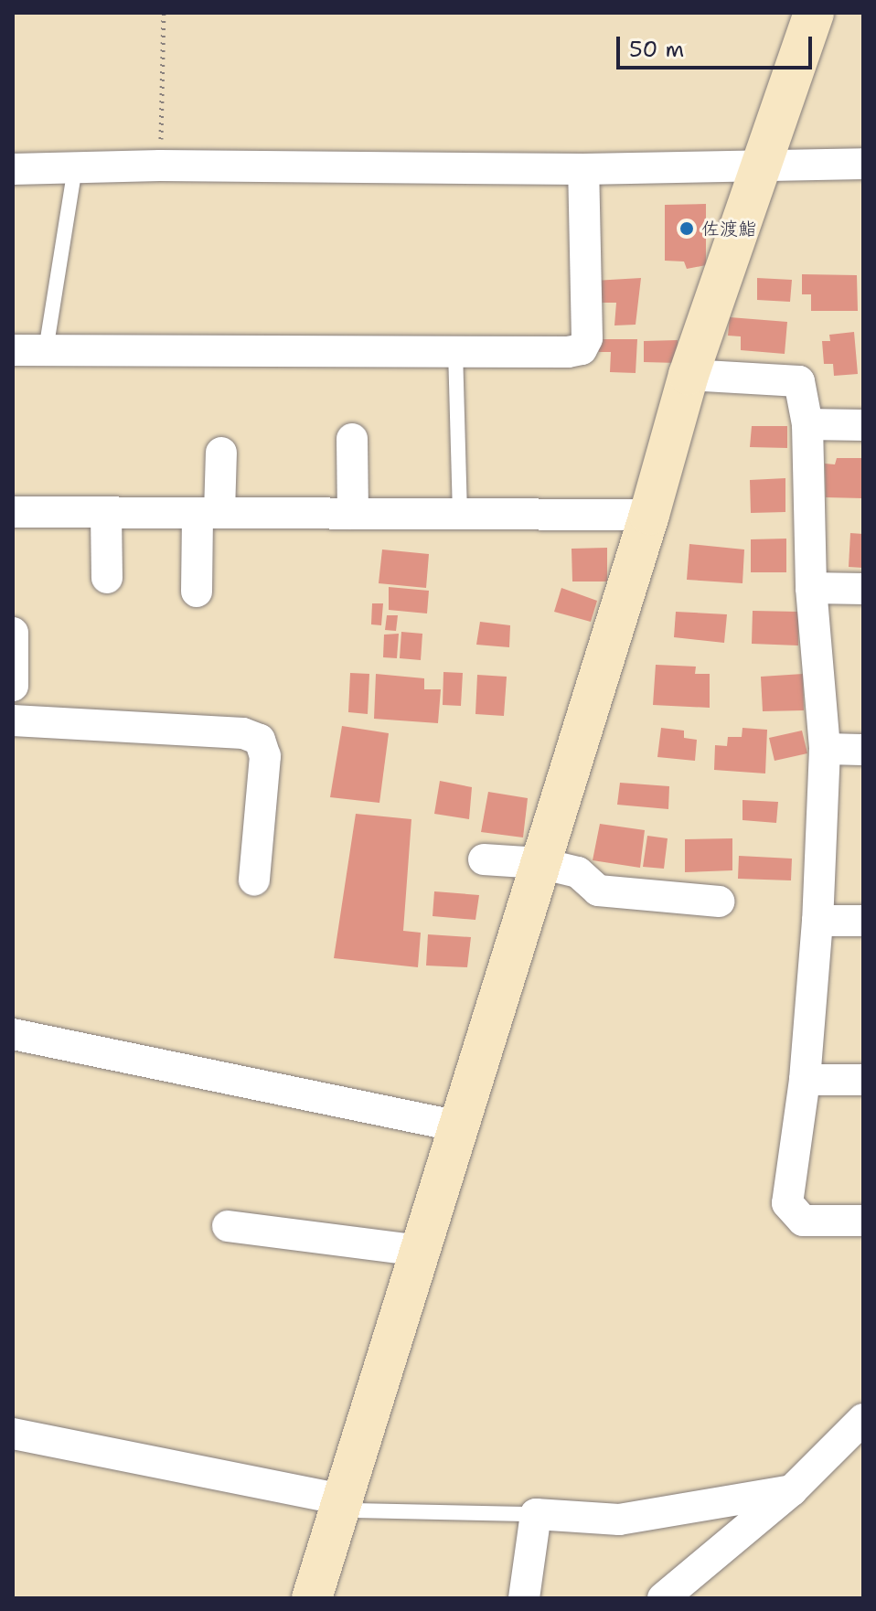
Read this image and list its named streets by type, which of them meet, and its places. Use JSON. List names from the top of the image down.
{
  "places": ["佐渡鮨"],
  "scale_bar": "50 m"
}
